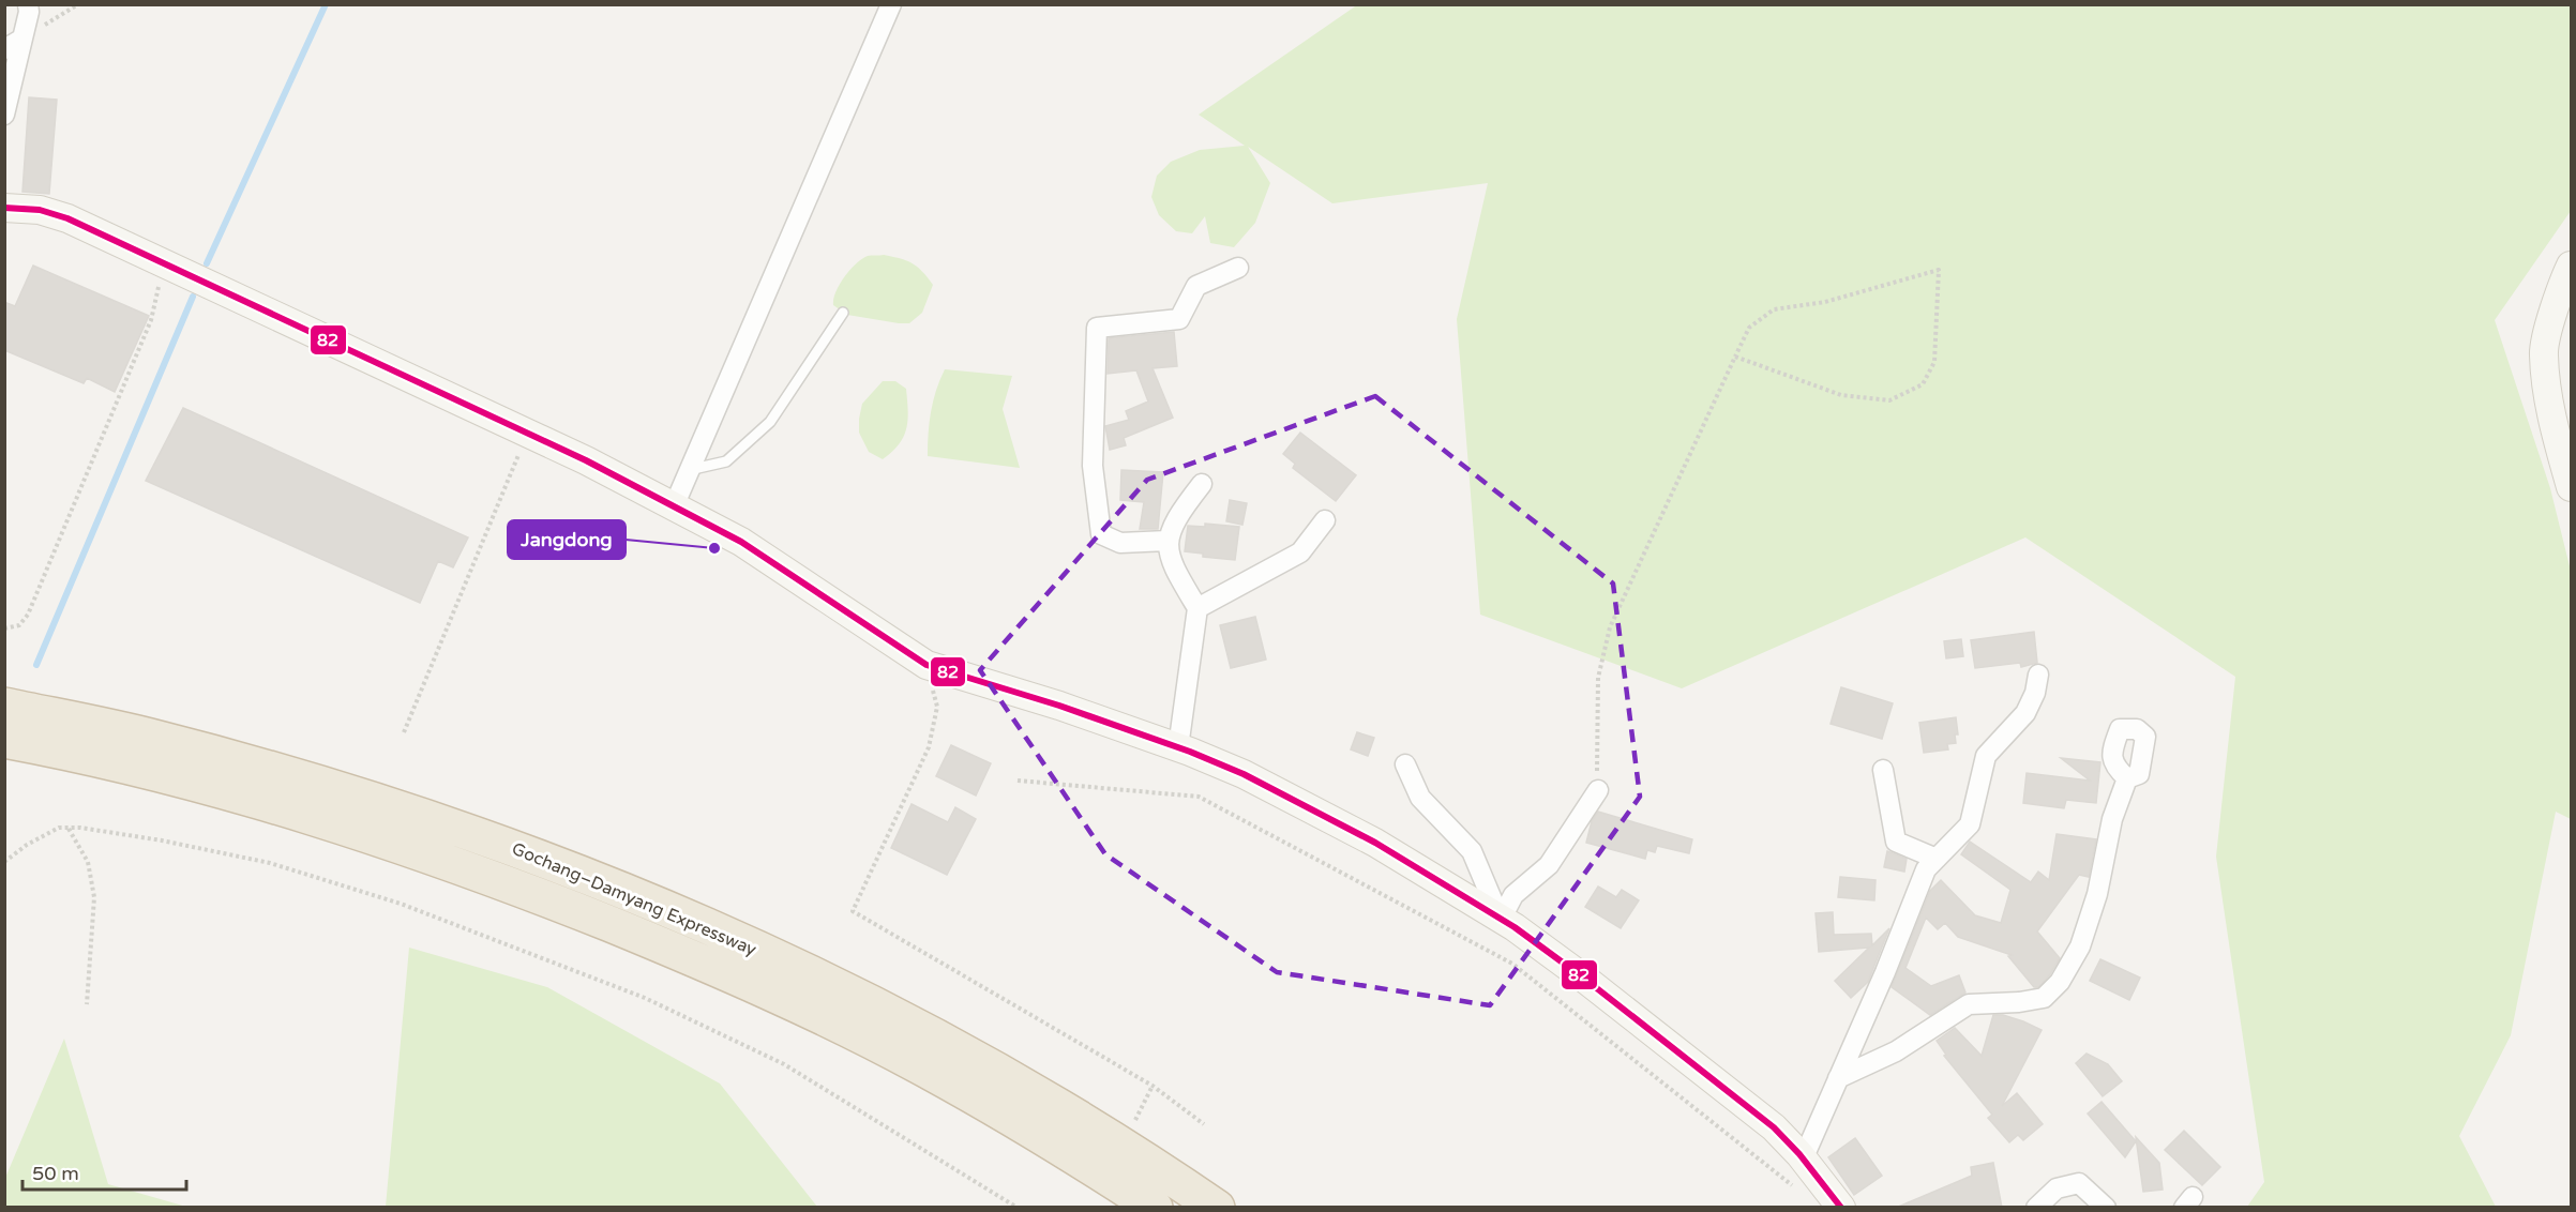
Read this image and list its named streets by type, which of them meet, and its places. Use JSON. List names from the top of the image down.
{
  "streets": {
    "highway": ["Gochang–Damyang Expressway"]
  },
  "places": ["Jangdong"],
  "lines": ["transit line 82"],
  "scale_bar": "50 m"
}
